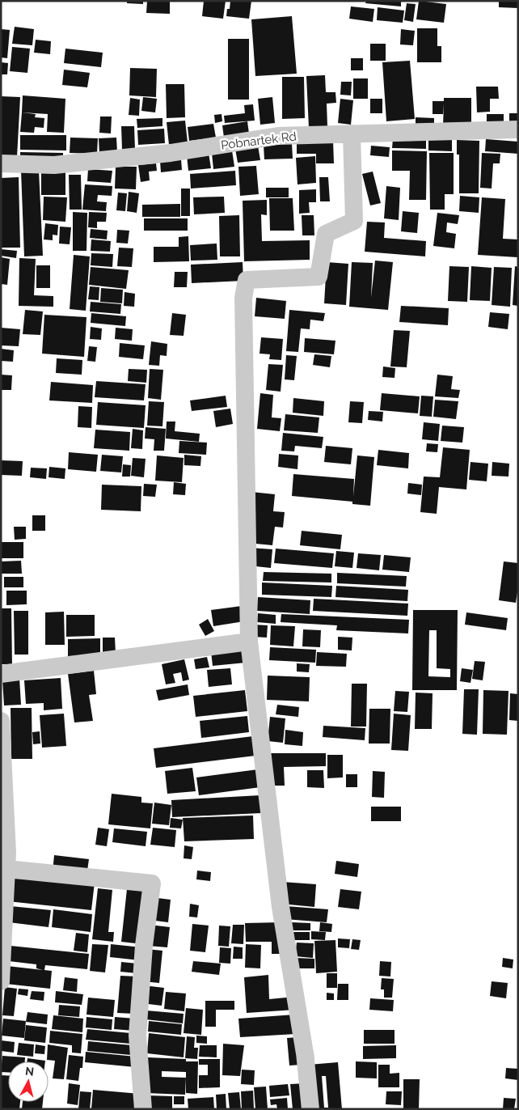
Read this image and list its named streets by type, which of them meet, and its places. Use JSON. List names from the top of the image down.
{
  "streets": {
    "street": ["Pobnartek Rd"]
  },
  "north": "top"
}
